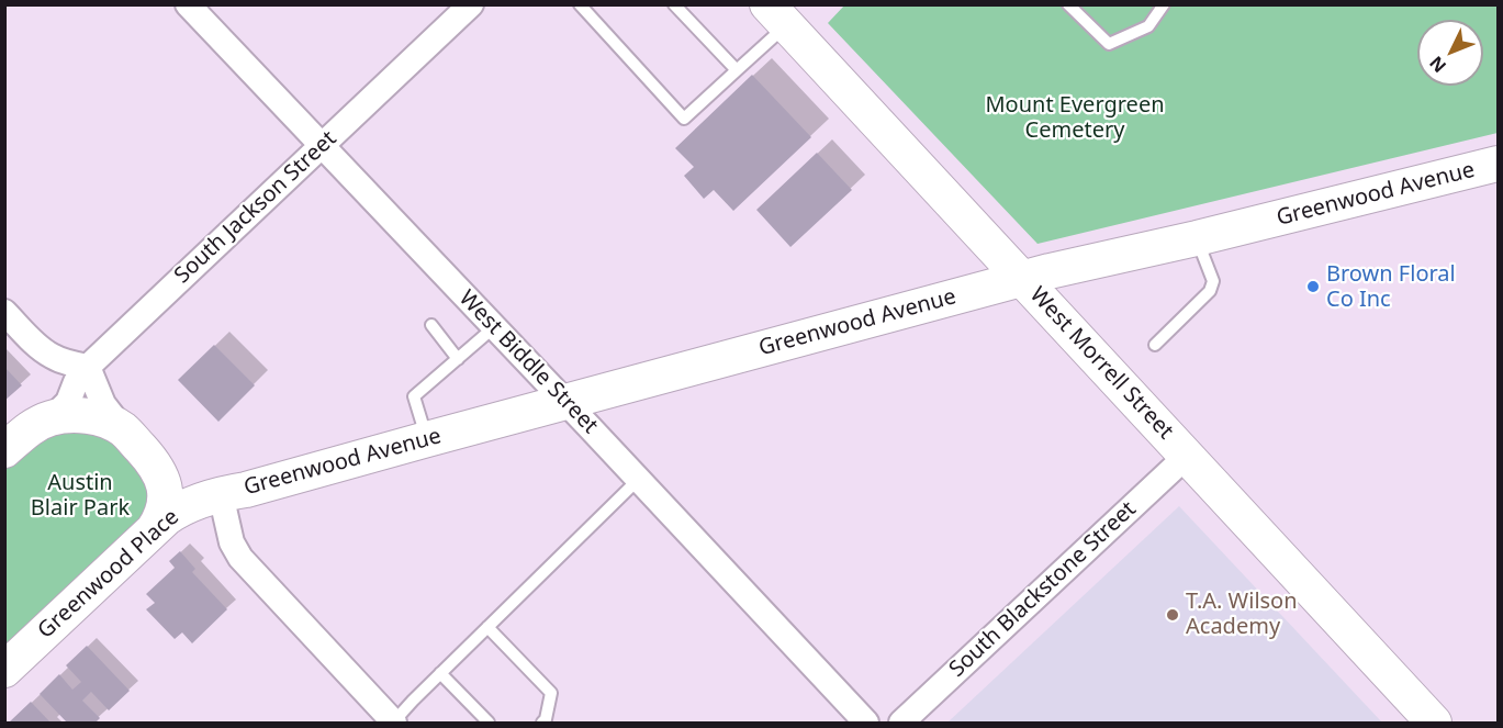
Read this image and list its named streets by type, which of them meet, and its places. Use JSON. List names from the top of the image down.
{
  "streets": {
    "street": [
      "Greenwood Avenue",
      "South Jackson Street",
      "West Biddle Street",
      "West Morrell Street",
      "Greenwood Place",
      "South Blackstone Street"
    ]
  },
  "crossings": [
    ["Greenwood Avenue", "West Biddle Street"],
    ["Greenwood Avenue", "West Morrell Street"],
    ["Greenwood Avenue", "Greenwood Place"],
    ["South Jackson Street", "West Biddle Street"],
    ["West Morrell Street", "South Blackstone Street"]
  ],
  "parks": ["Mount Evergreen Cemetery", "Austin Blair Park"],
  "places": ["Brown Floral Co Inc", "T.A. Wilson Academy"],
  "north": "bottom left"
}
